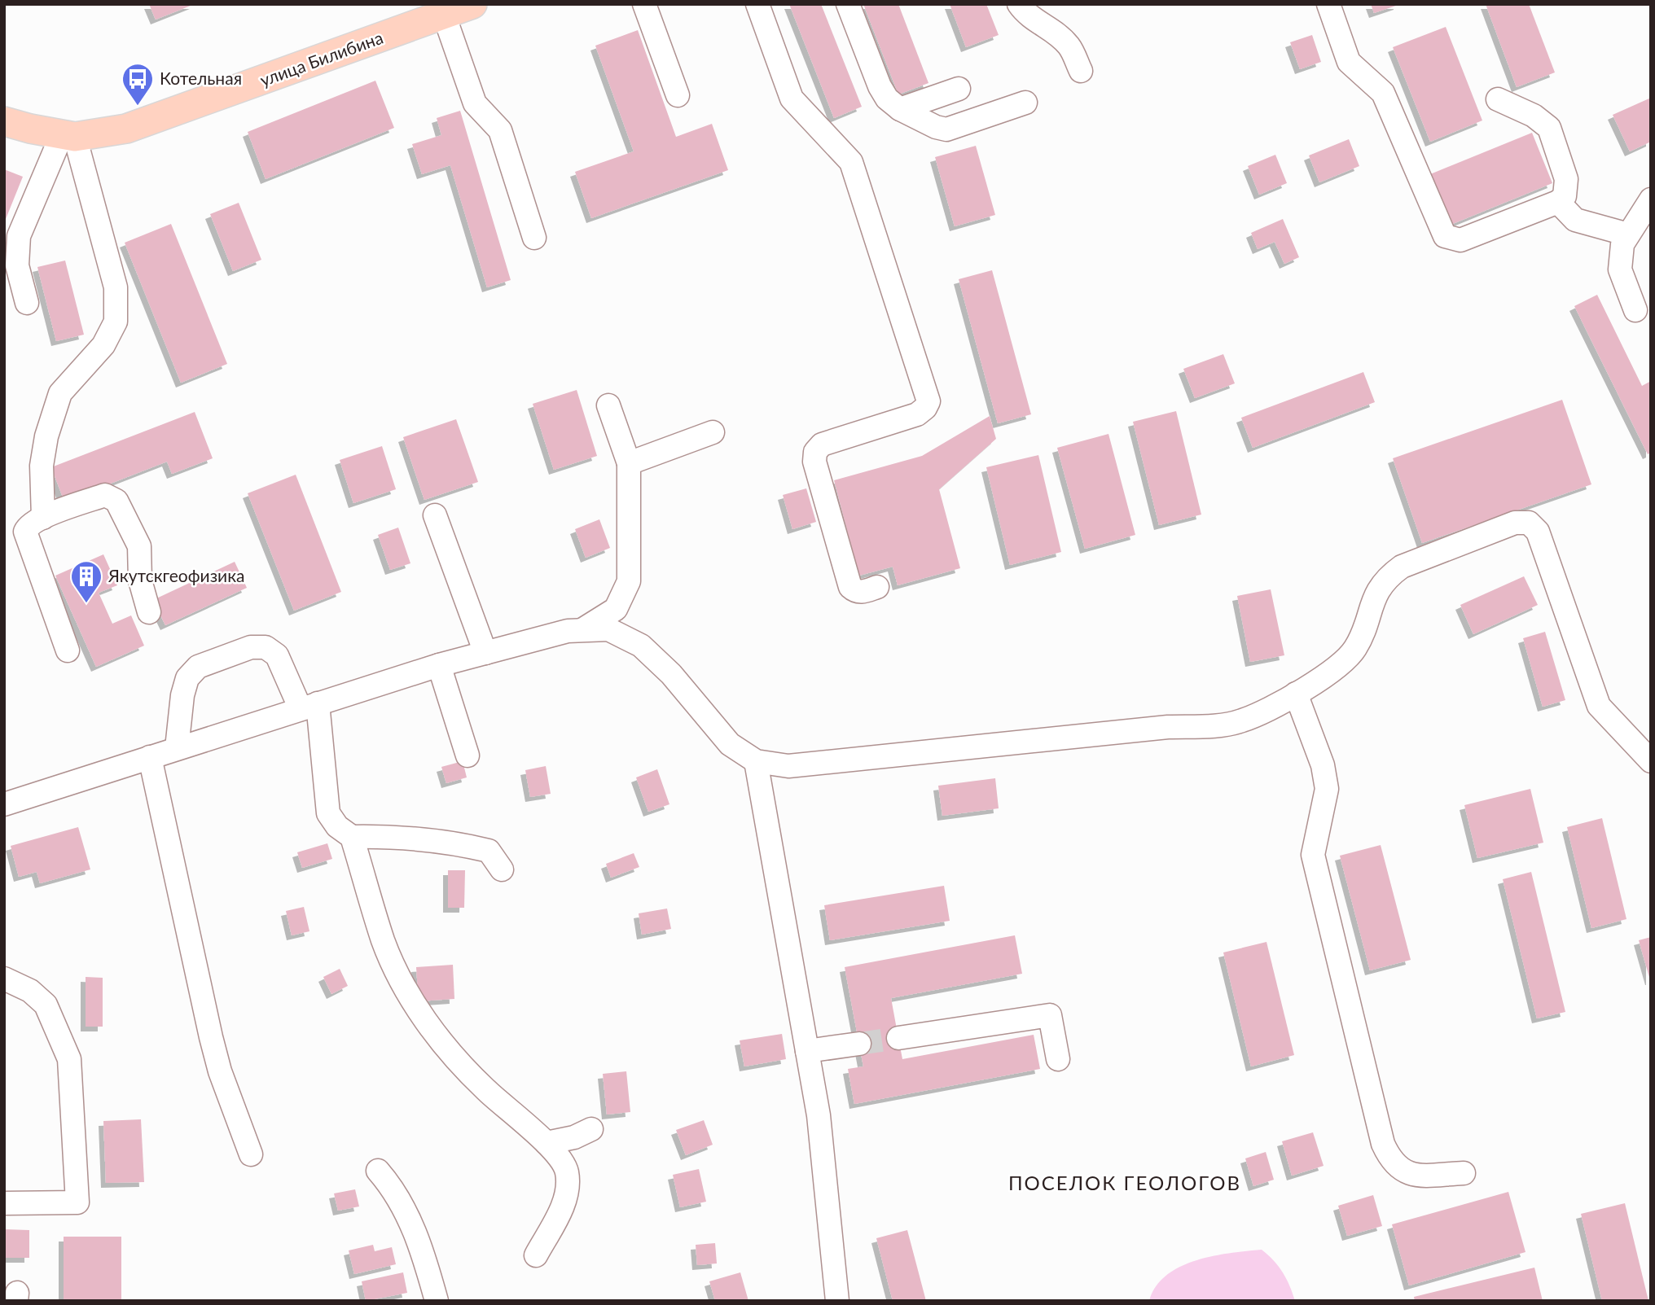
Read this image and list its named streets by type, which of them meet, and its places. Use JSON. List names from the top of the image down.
{
  "streets": {
    "main road": ["улица Билибина"]
  },
  "districts": ["ПОСЕЛОК ГЕОЛОГОВ"],
  "places": {
    "bus stop": ["Котельная"],
    "building": ["Якутскгеофизика"]
  }
}
